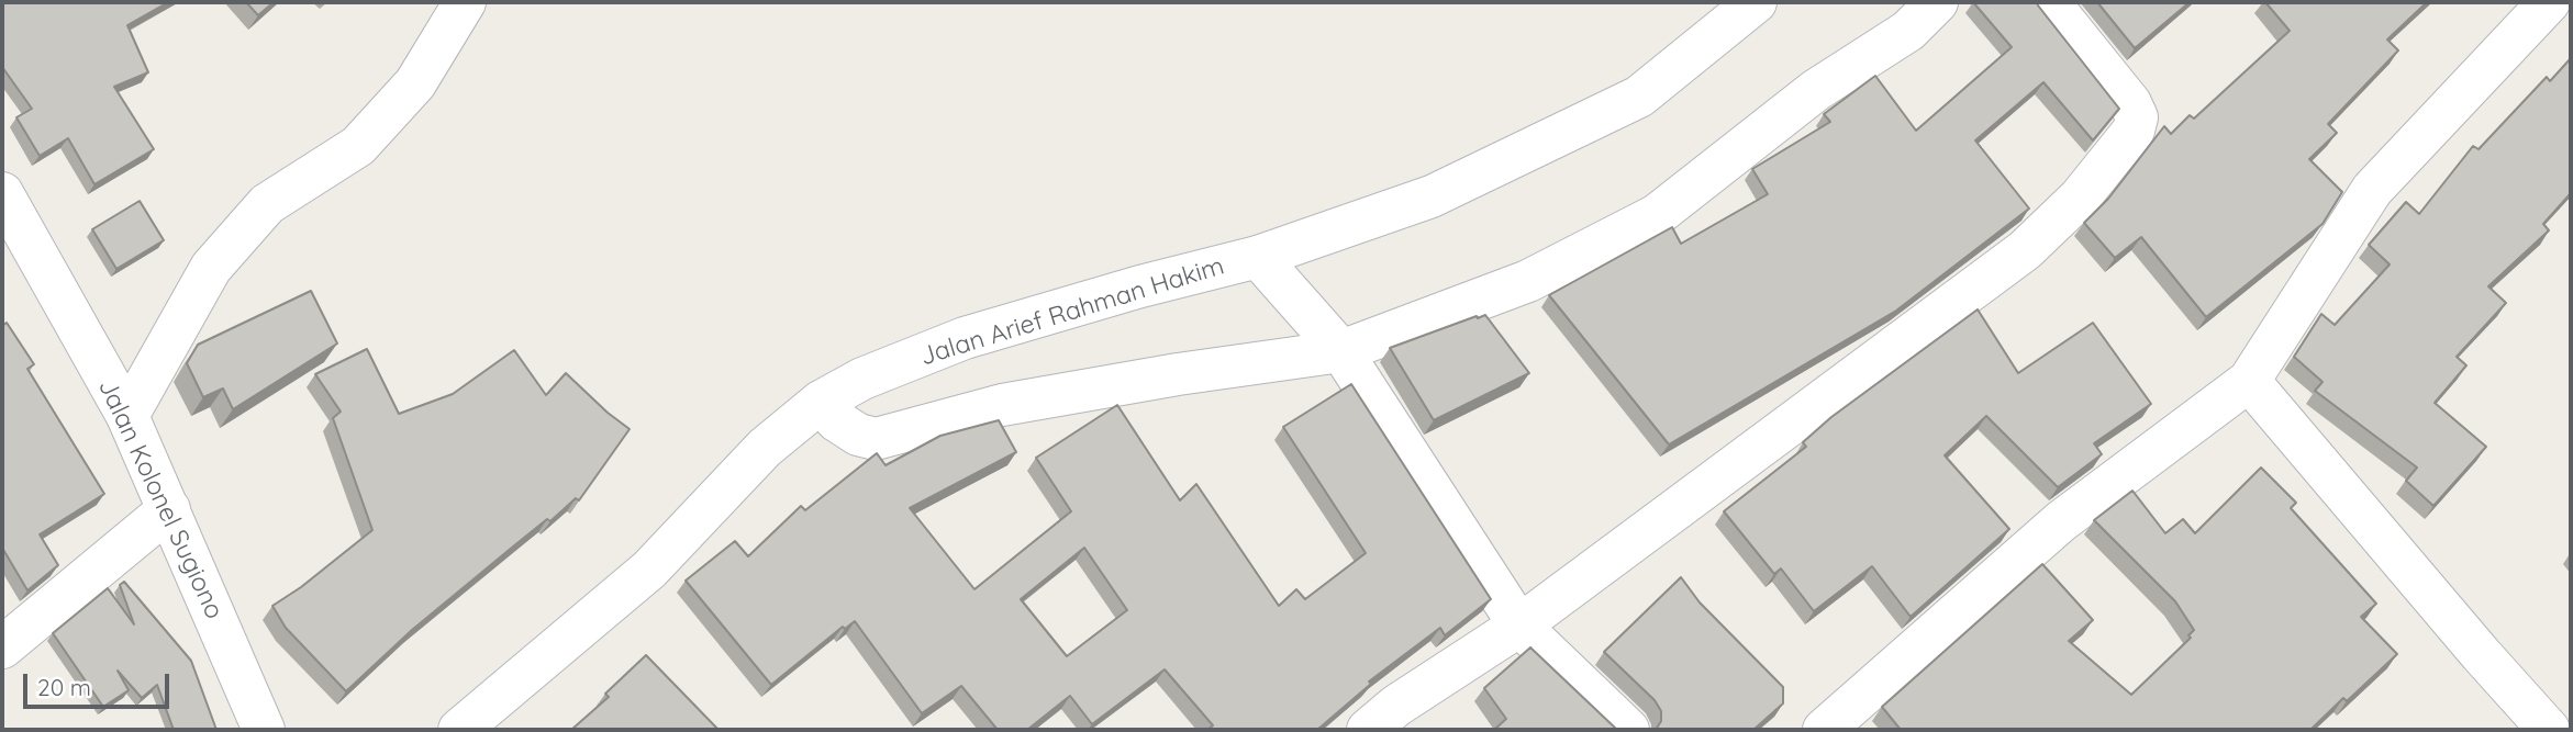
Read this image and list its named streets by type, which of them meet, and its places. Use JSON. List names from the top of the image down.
{
  "streets": {
    "street": ["Jalan Arief Rahman Hakim", "Jalan Kolonel Sugiono"]
  },
  "scale_bar": "20 m"
}
